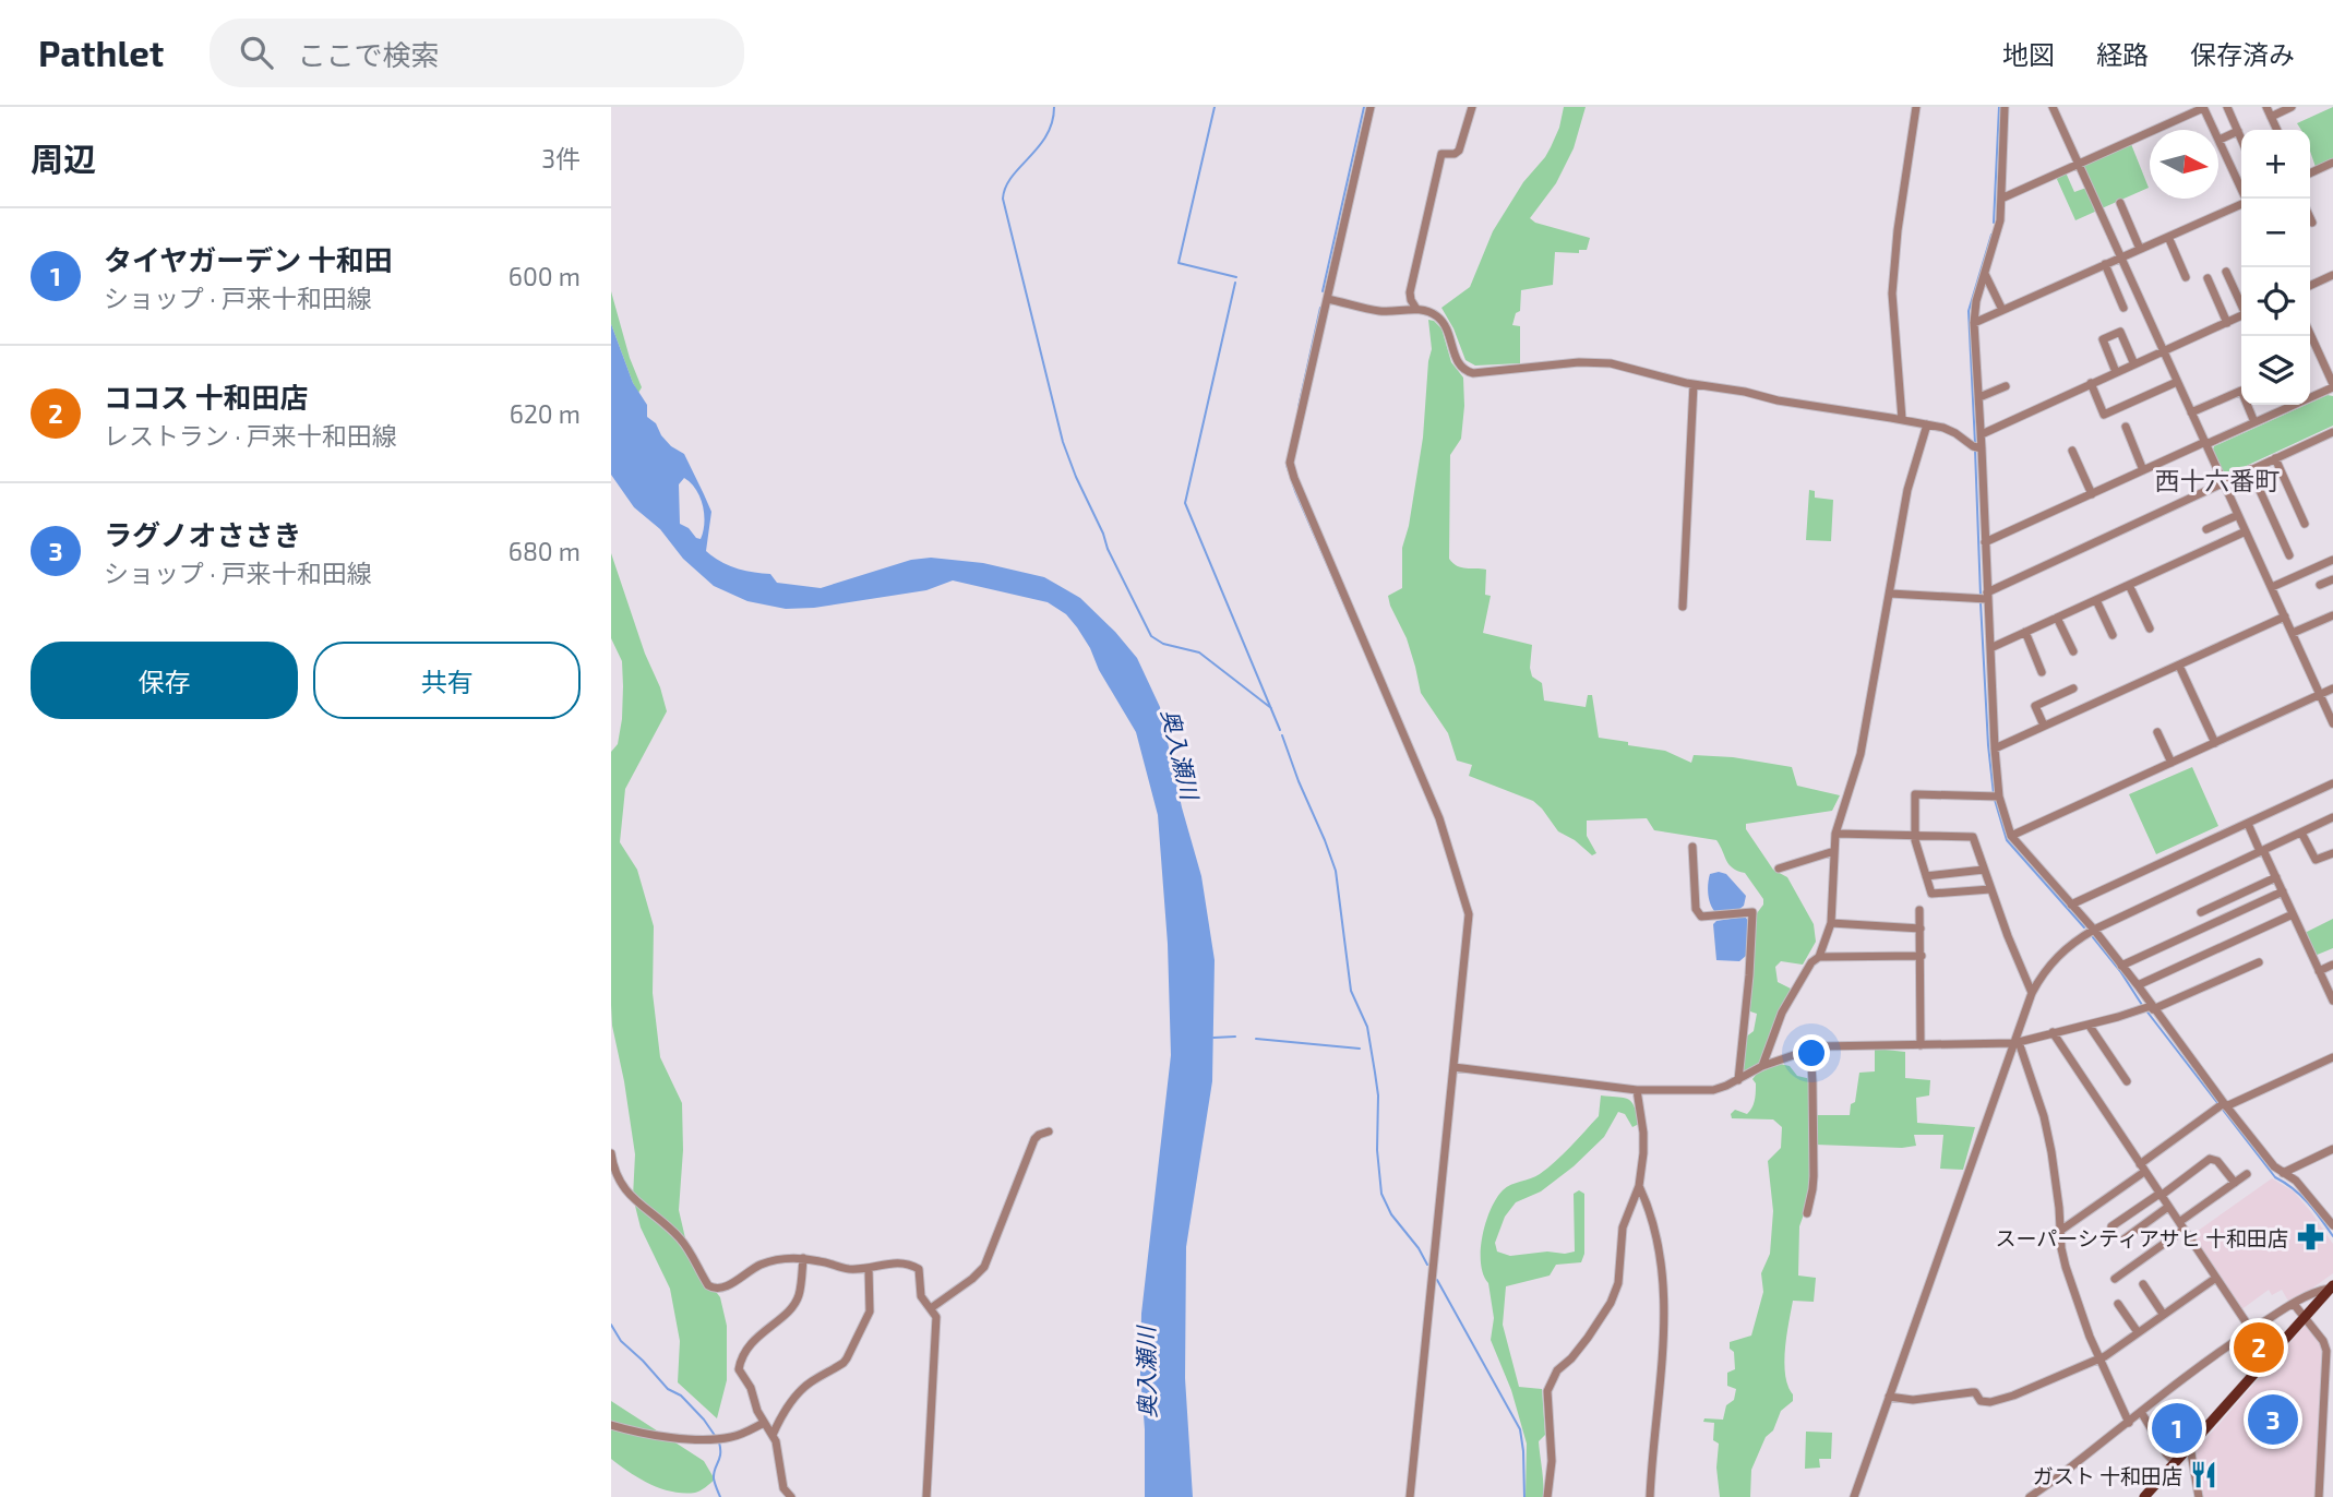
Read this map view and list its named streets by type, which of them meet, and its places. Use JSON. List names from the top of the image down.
{
  "districts": ["西十六番町"],
  "water": ["奥入瀬川"],
  "places": {
    "pharmacy": ["スーパーシティアサヒ 十和田店"],
    "restaurant": ["ガスト 十和田店"]
  },
  "north": "right",
  "page": {
    "header": "Pathlet",
    "search": "ここで検索",
    "nav": ["地図", "経路", "保存済み"],
    "heading": ["周辺", "3件"],
    "map_buttons": ["+", "−"],
    "list": [
      {
        "mark": "1",
        "name": "タイヤガーデン 十和田",
        "note": "ショップ · 戸来十和田線",
        "value": "600 m"
      },
      {
        "mark": "2",
        "name": "ココス 十和田店",
        "note": "レストラン · 戸来十和田線",
        "value": "620 m"
      },
      {
        "mark": "3",
        "name": "ラグノオささき",
        "note": "ショップ · 戸来十和田線",
        "value": "680 m"
      }
    ],
    "buttons": ["保存", "共有"],
    "pins": ["2", "3", "1"]
  }
}
